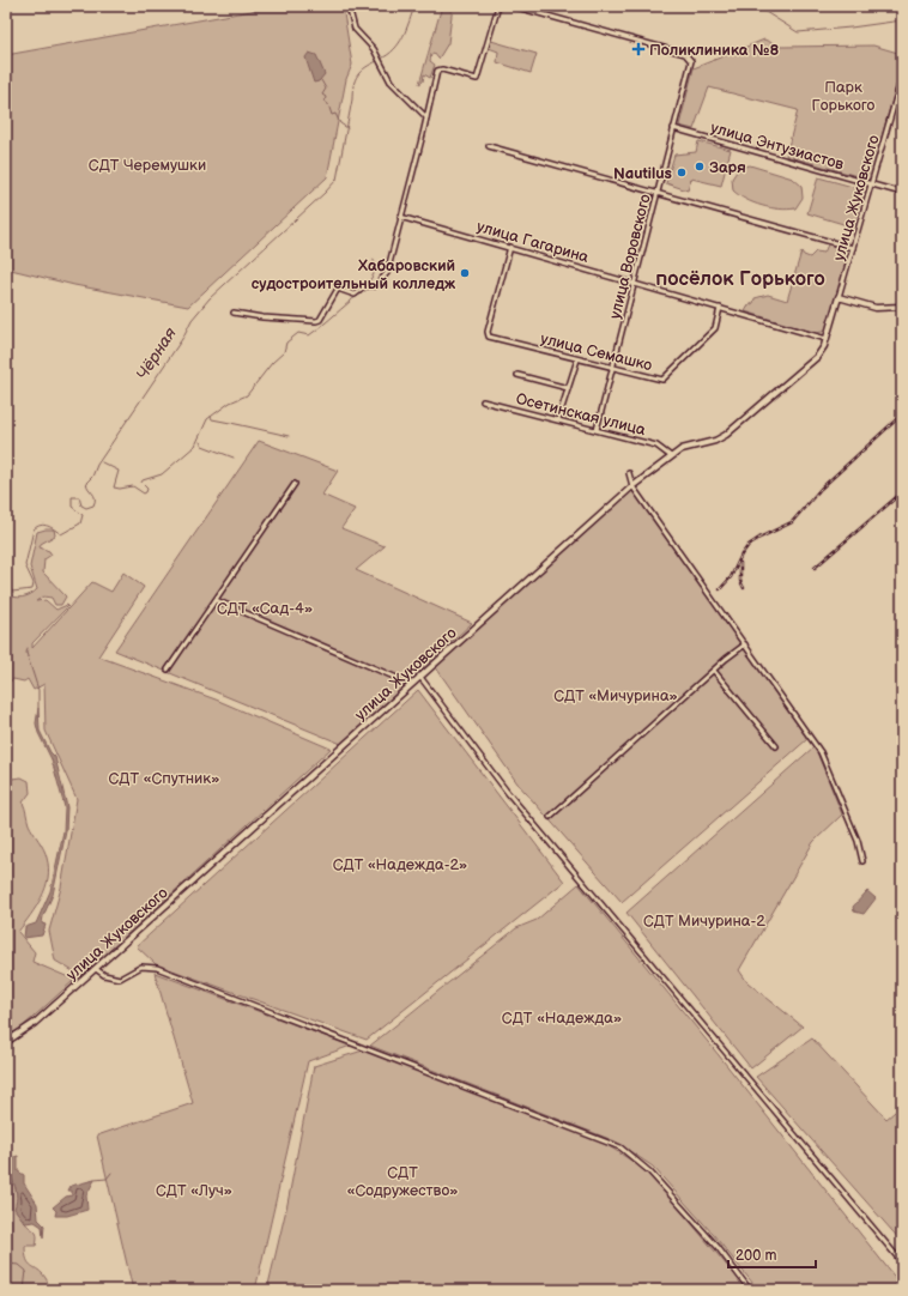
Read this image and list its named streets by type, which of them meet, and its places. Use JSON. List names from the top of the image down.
{
  "streets": {
    "main road": ["улица Жуковского"],
    "street": [
      "улица Энтузиастов",
      "улица Гагарина",
      "улица Воровского",
      "улица Семашко",
      "Осетинская улица"
    ]
  },
  "crossings": [
    ["улица Энтузиастов", "улица Жуковского"],
    ["улица Энтузиастов", "улица Воровского"],
    ["улица Жуковского", "улица Гагарина"],
    ["улица Жуковского", "Осетинская улица"],
    ["улица Гагарина", "улица Воровского"],
    ["улица Гагарина", "улица Семашко"],
    ["улица Воровского", "улица Семашко"],
    ["улица Воровского", "Осетинская улица"]
  ],
  "districts": ["посёлок Горького"],
  "water": ["Чёрная"],
  "parks": [
    "Парк Горького",
    "СДТ Черемушки",
    "СДТ «Сад-4»",
    "СДТ «Мичурина»",
    "СДТ «Спутник»",
    "СДТ «Надежда-2»",
    "СДТ Мичурина-2",
    "СДТ «Надежда»",
    "СДТ «Содружество»",
    "СДТ «Луч»"
  ],
  "places": {
    "health": ["Поликлиника №8"],
    "other": ["Заря", "Nautilus", "Хабаровский судостроительный колледж"]
  },
  "scale_bar": "200 m"
}
